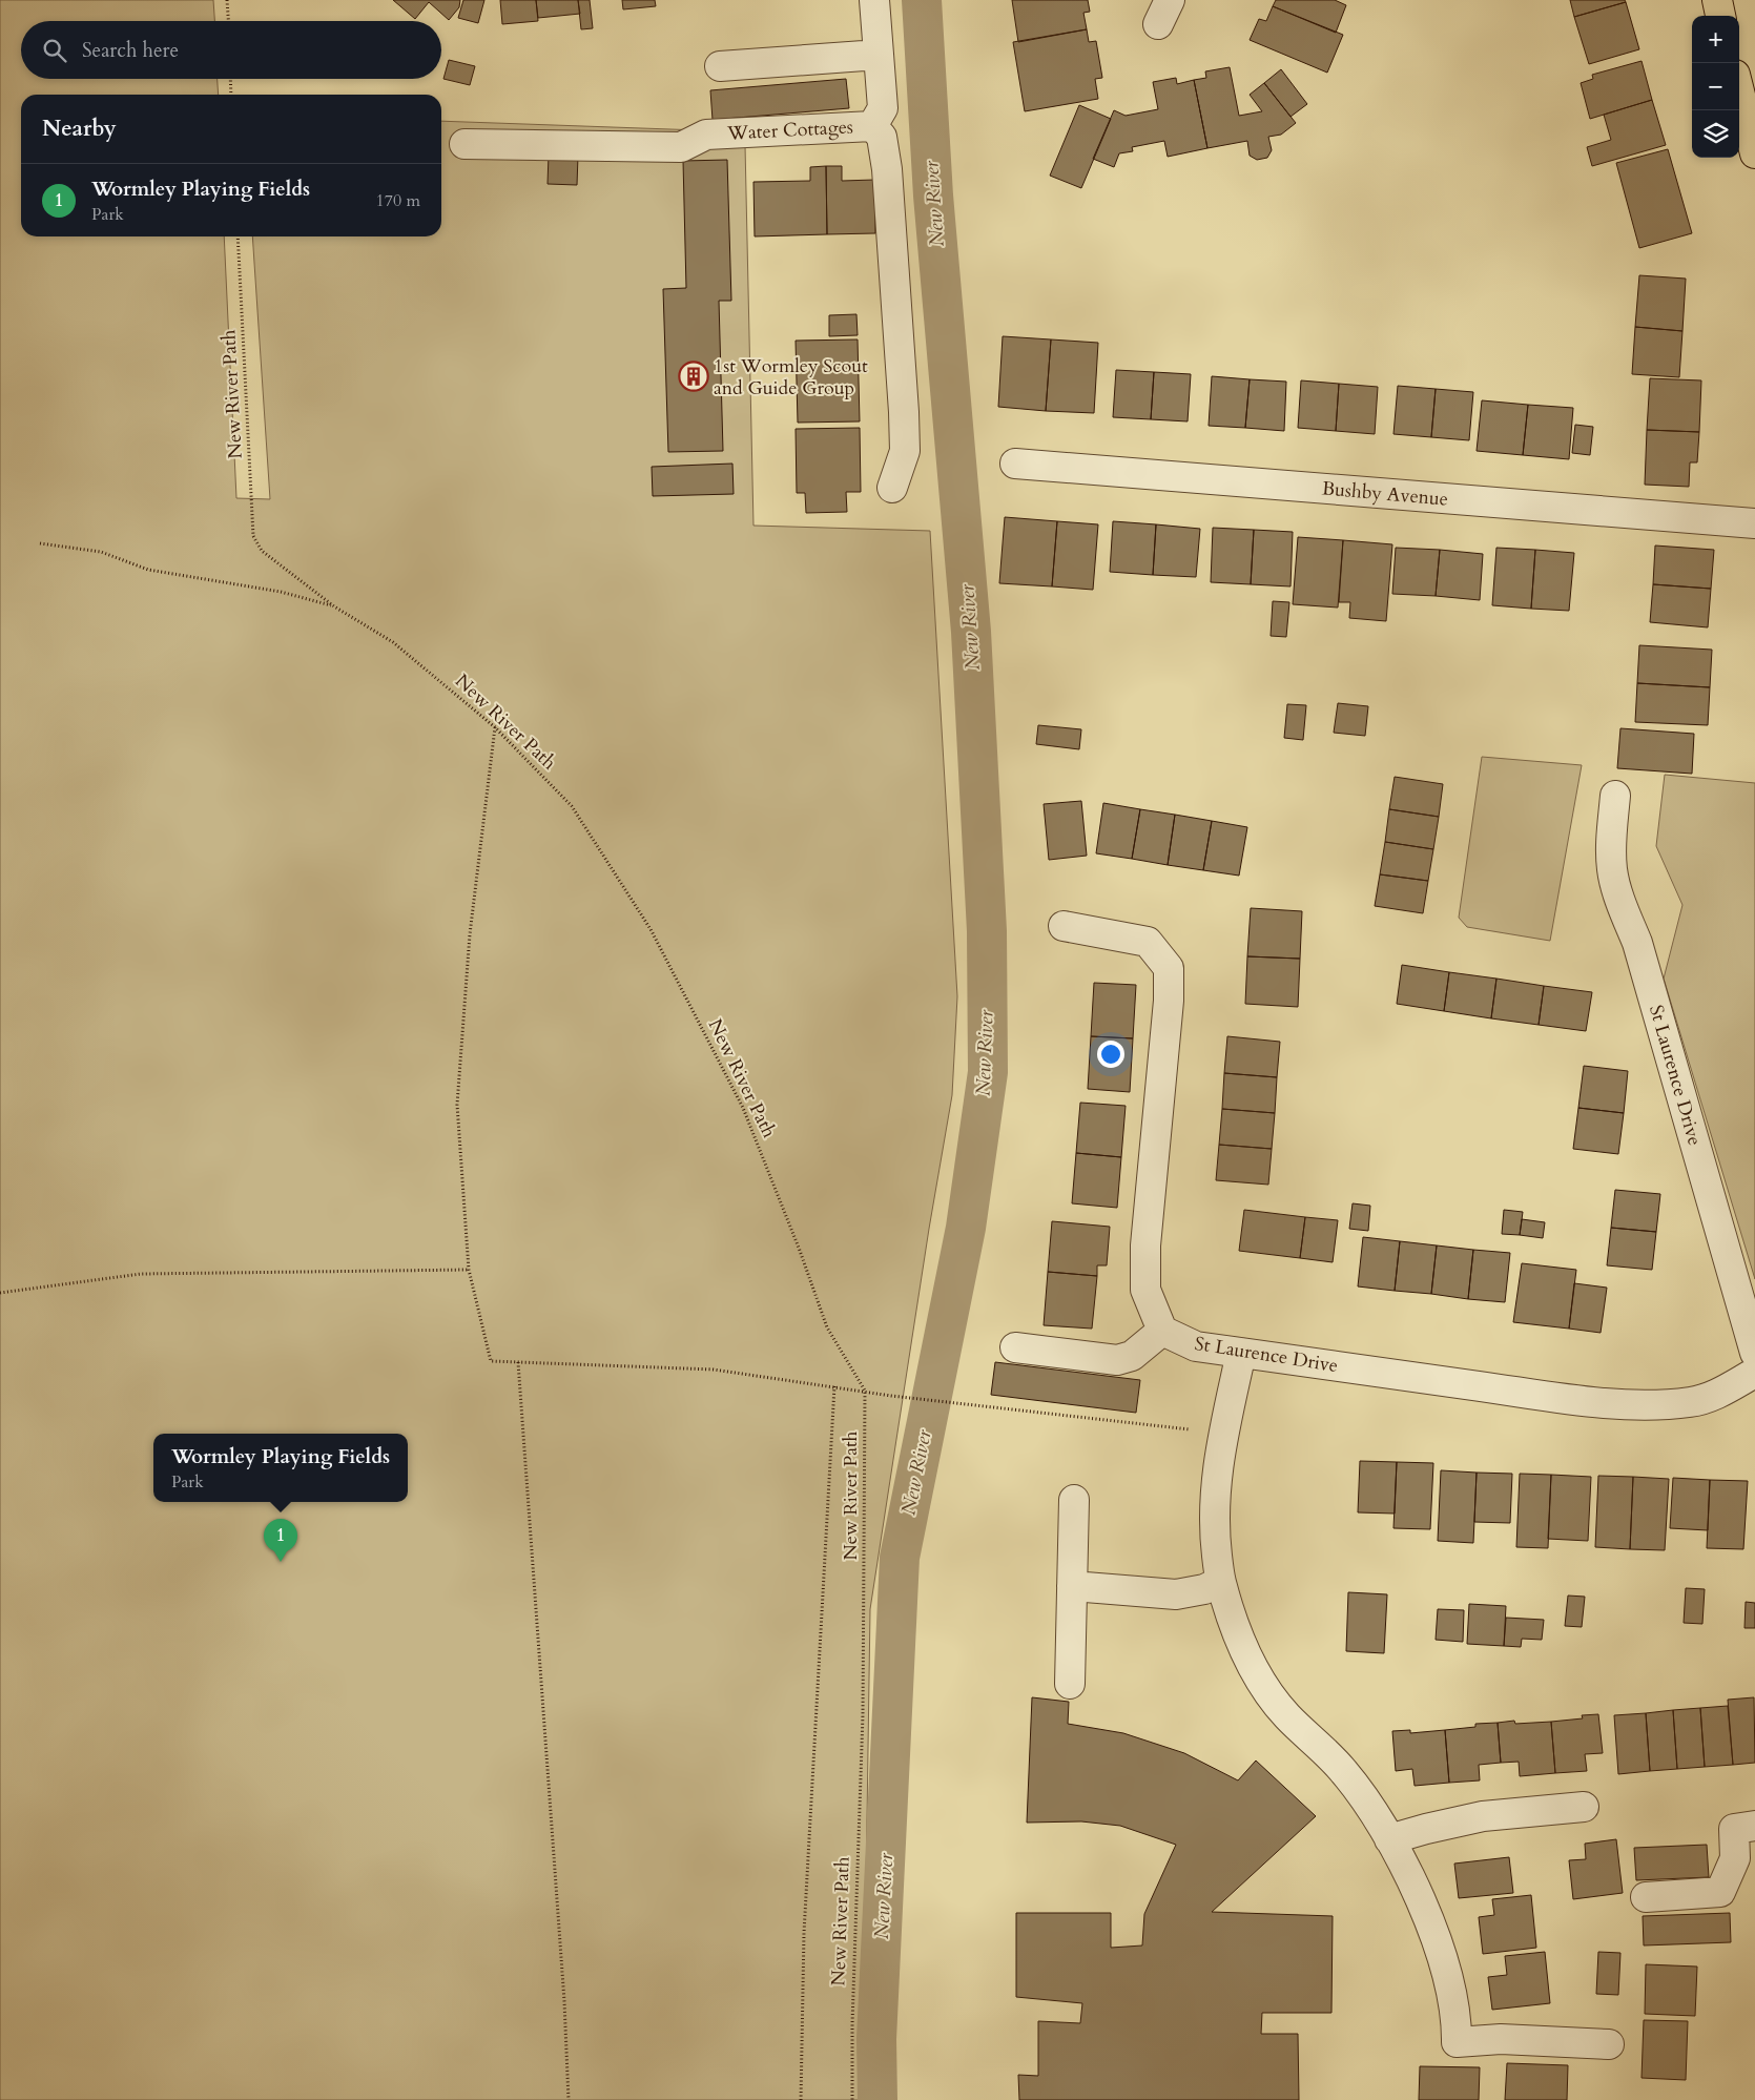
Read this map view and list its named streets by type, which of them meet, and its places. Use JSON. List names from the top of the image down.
{
  "streets": {
    "street": ["Water Cottages", "Bushby Avenue", "St Laurence Drive"],
    "path": ["New River Path"]
  },
  "water": ["New River"],
  "places": {
    "building": ["1st Wormley Scout and Guide Group"]
  },
  "page": {
    "map_buttons": ["+", "−"],
    "search": "Search here",
    "heading": "Nearby",
    "list": [
      {
        "mark": "1",
        "name": "Wormley Playing Fields",
        "note": "Park",
        "value": "170 m"
      }
    ],
    "popup": ["Wormley Playing Fields", "Park"],
    "pins": "1"
  }
}
